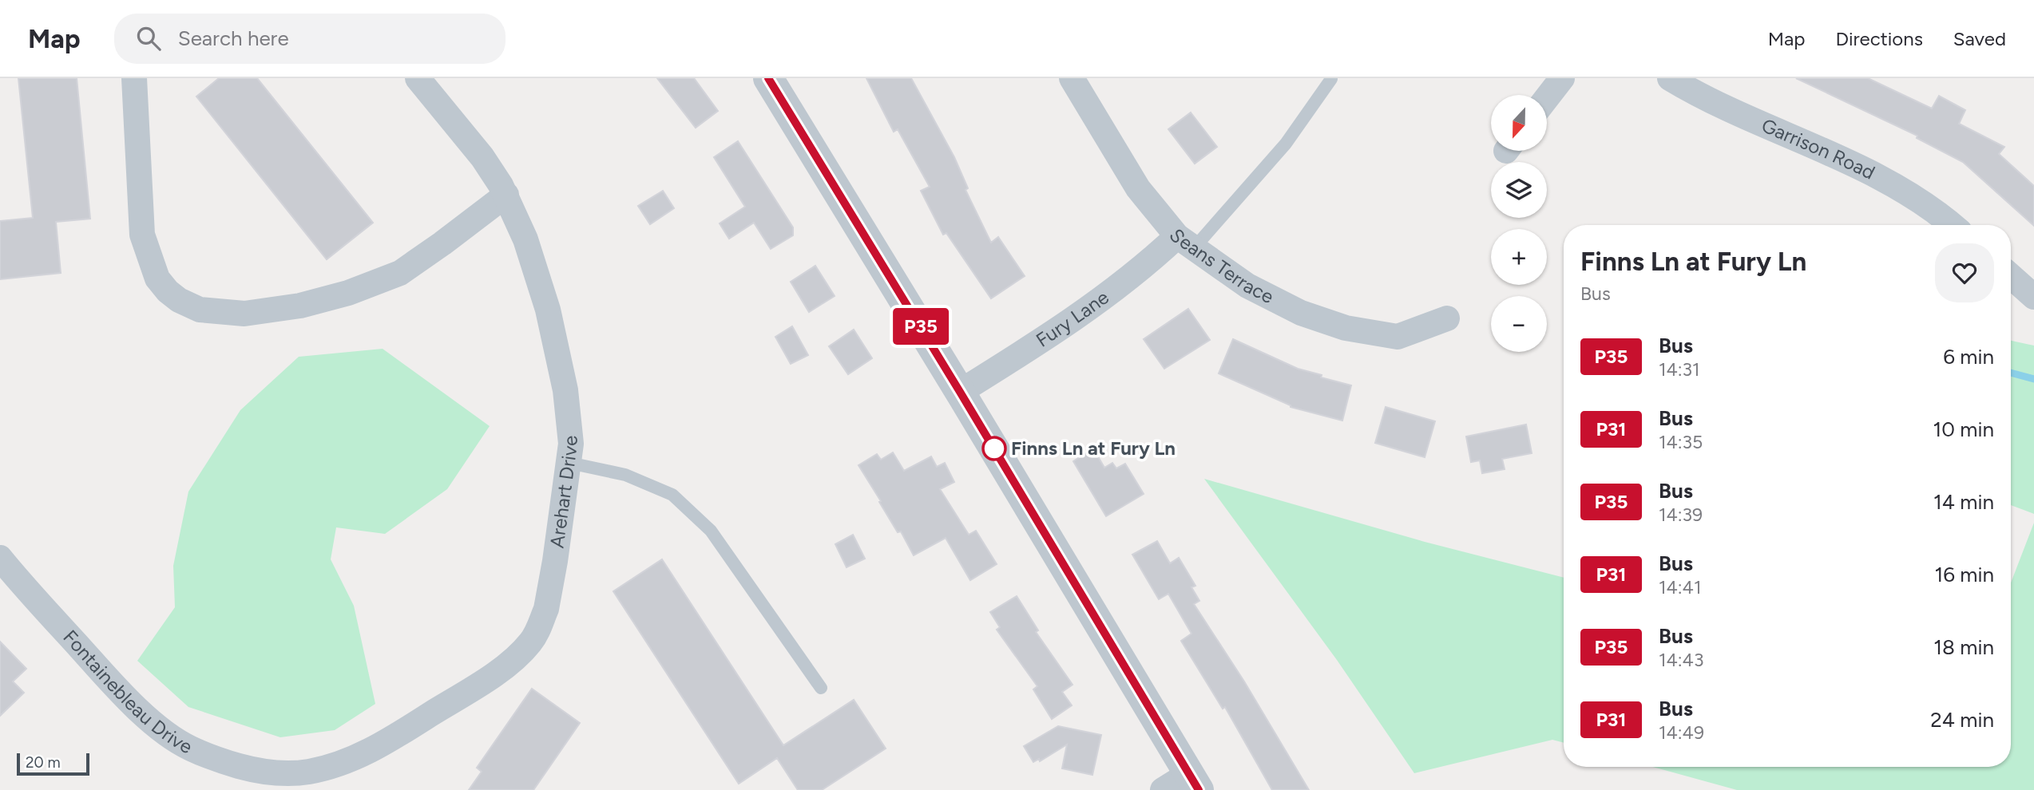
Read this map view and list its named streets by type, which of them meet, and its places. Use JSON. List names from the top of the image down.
{
  "streets": {
    "street": [
      "Garrison Road",
      "Seans Terrace",
      "Fury Lane",
      "Arehart Drive",
      "Fontainebleau Drive"
    ]
  },
  "crossings": [
    ["Seans Terrace", "Fury Lane"],
    ["Arehart Drive", "Fontainebleau Drive"]
  ],
  "places": ["Finns Ln at Fury Ln"],
  "lines": ["bus line P35"],
  "scale_bar": "20 m",
  "north": "bottom",
  "page": {
    "header": "Map",
    "search": "Search here",
    "nav": ["Map", "Directions", "Saved"],
    "on_map": "P35",
    "map_buttons": ["+", "−"],
    "heading": ["Finns Ln at Fury Ln", "Bus"],
    "list": [
      {
        "mark": "P35",
        "name": "Bus",
        "note": "14:31",
        "value": "6 min"
      },
      {
        "mark": "P31",
        "name": "Bus",
        "note": "14:35",
        "value": "10 min"
      },
      {
        "mark": "P35",
        "name": "Bus",
        "note": "14:39",
        "value": "14 min"
      },
      {
        "mark": "P31",
        "name": "Bus",
        "note": "14:41",
        "value": "16 min"
      },
      {
        "mark": "P35",
        "name": "Bus",
        "note": "14:43",
        "value": "18 min"
      },
      {
        "mark": "P31",
        "name": "Bus",
        "note": "14:49",
        "value": "24 min"
      }
    ],
    "scale": "20 m"
  }
}
